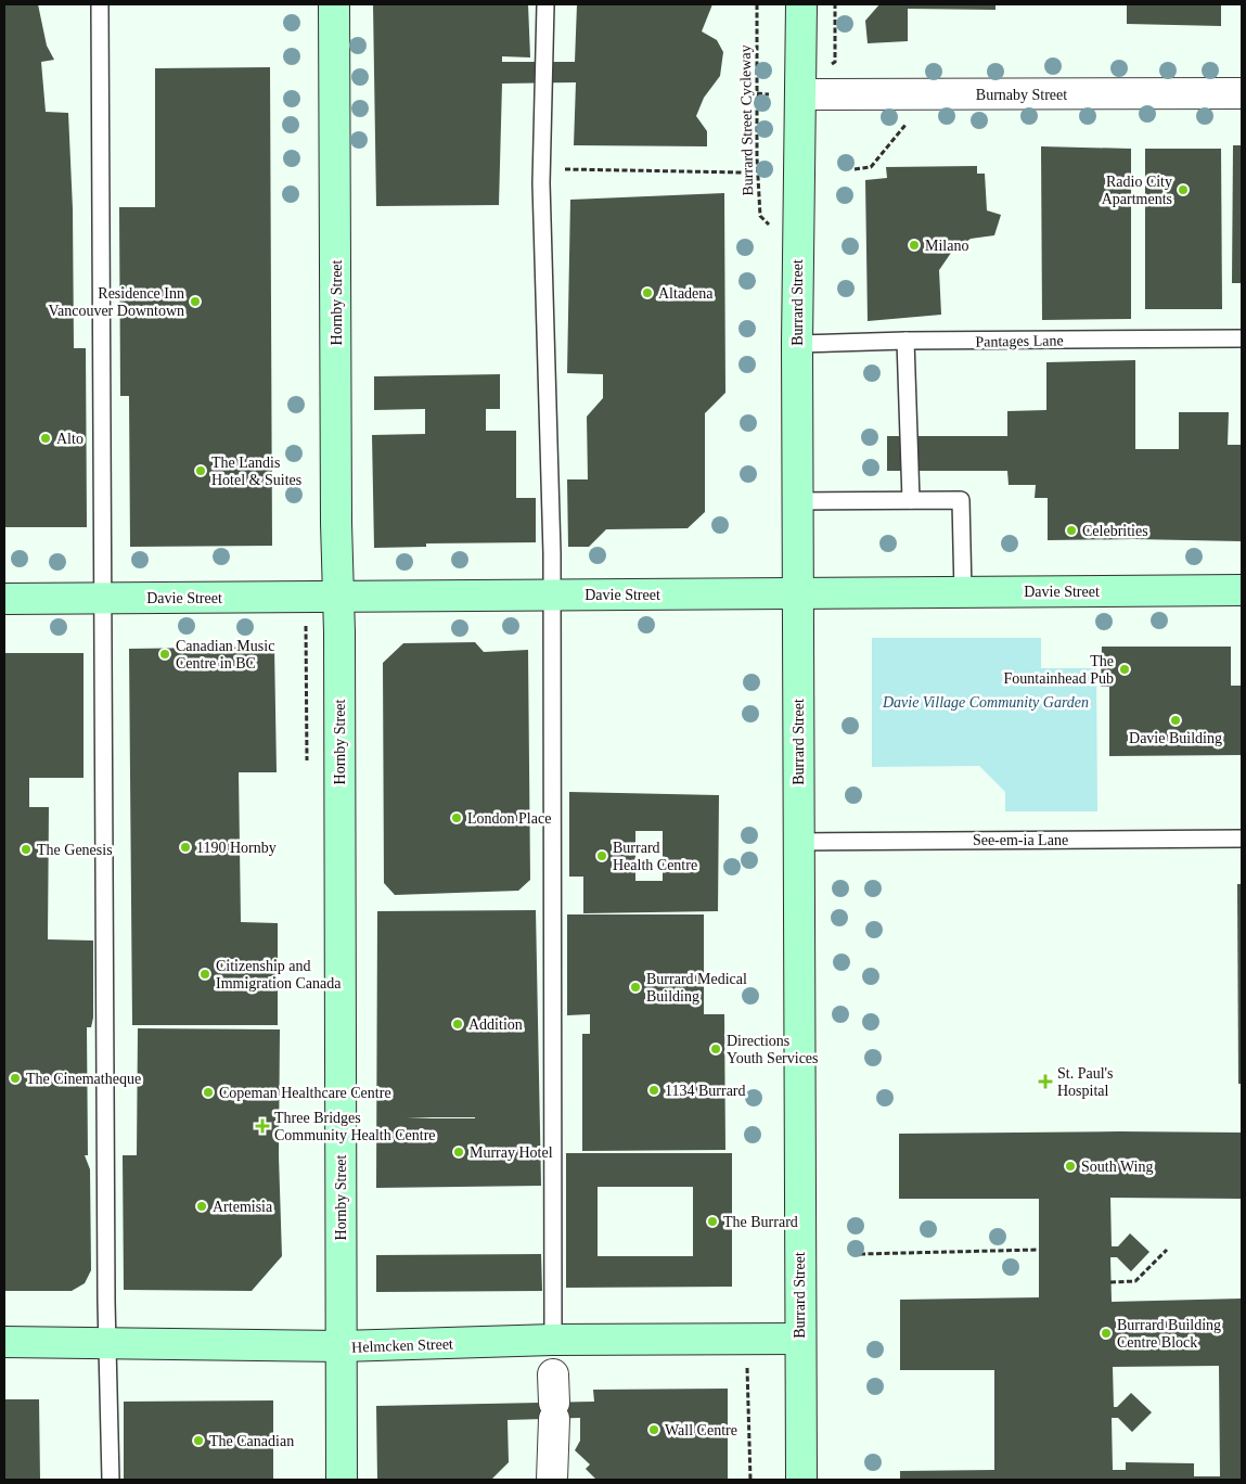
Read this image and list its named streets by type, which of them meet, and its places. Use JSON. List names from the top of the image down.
{
  "streets": {
    "main road": [
      "Hornby Street",
      "Burrard Street",
      "Davie Street",
      "Helmcken Street"
    ],
    "street": ["Burnaby Street"],
    "lane": ["Pantages Lane", "See-em-ia Lane"],
    "path": ["Burrard Street Cycleway"]
  },
  "crossings": [
    ["Burnaby Street", "Burrard Street"],
    ["Burrard Street Cycleway", "Burrard Street"],
    ["Hornby Street", "Davie Street"],
    ["Hornby Street", "Helmcken Street"],
    ["Burrard Street", "Pantages Lane"],
    ["Burrard Street", "Davie Street"],
    ["Burrard Street", "See-em-ia Lane"],
    ["Burrard Street", "Helmcken Street"]
  ],
  "parks": ["Davie Village Community Garden"],
  "places": {
    "other": [
      "Radio City Apartments",
      "Milano",
      "Altadena",
      "Residence Inn Vancouver Downtown",
      "Alto",
      "The Landis Hotel & Suites",
      "Celebrities",
      "Canadian Music Centre in BC",
      "The Fountainhead Pub",
      "Davie Building",
      "London Place",
      "1190 Hornby",
      "The Genesis",
      "Burrard Health Centre",
      "Citizenship and Immigration Canada",
      "Burrard Medical Building",
      "Addition",
      "Directions Youth Services",
      "The Cinematheque",
      "1134 Burrard",
      "Copeman Healthcare Centre",
      "Murray Hotel",
      "South Wing",
      "Artemisia",
      "The Burrard",
      "Burrard Building Centre Block",
      "Wall Centre",
      "The Canadian"
    ],
    "health": ["St. Paul's Hospital", "Three Bridges Community Health Centre"]
  }
}
